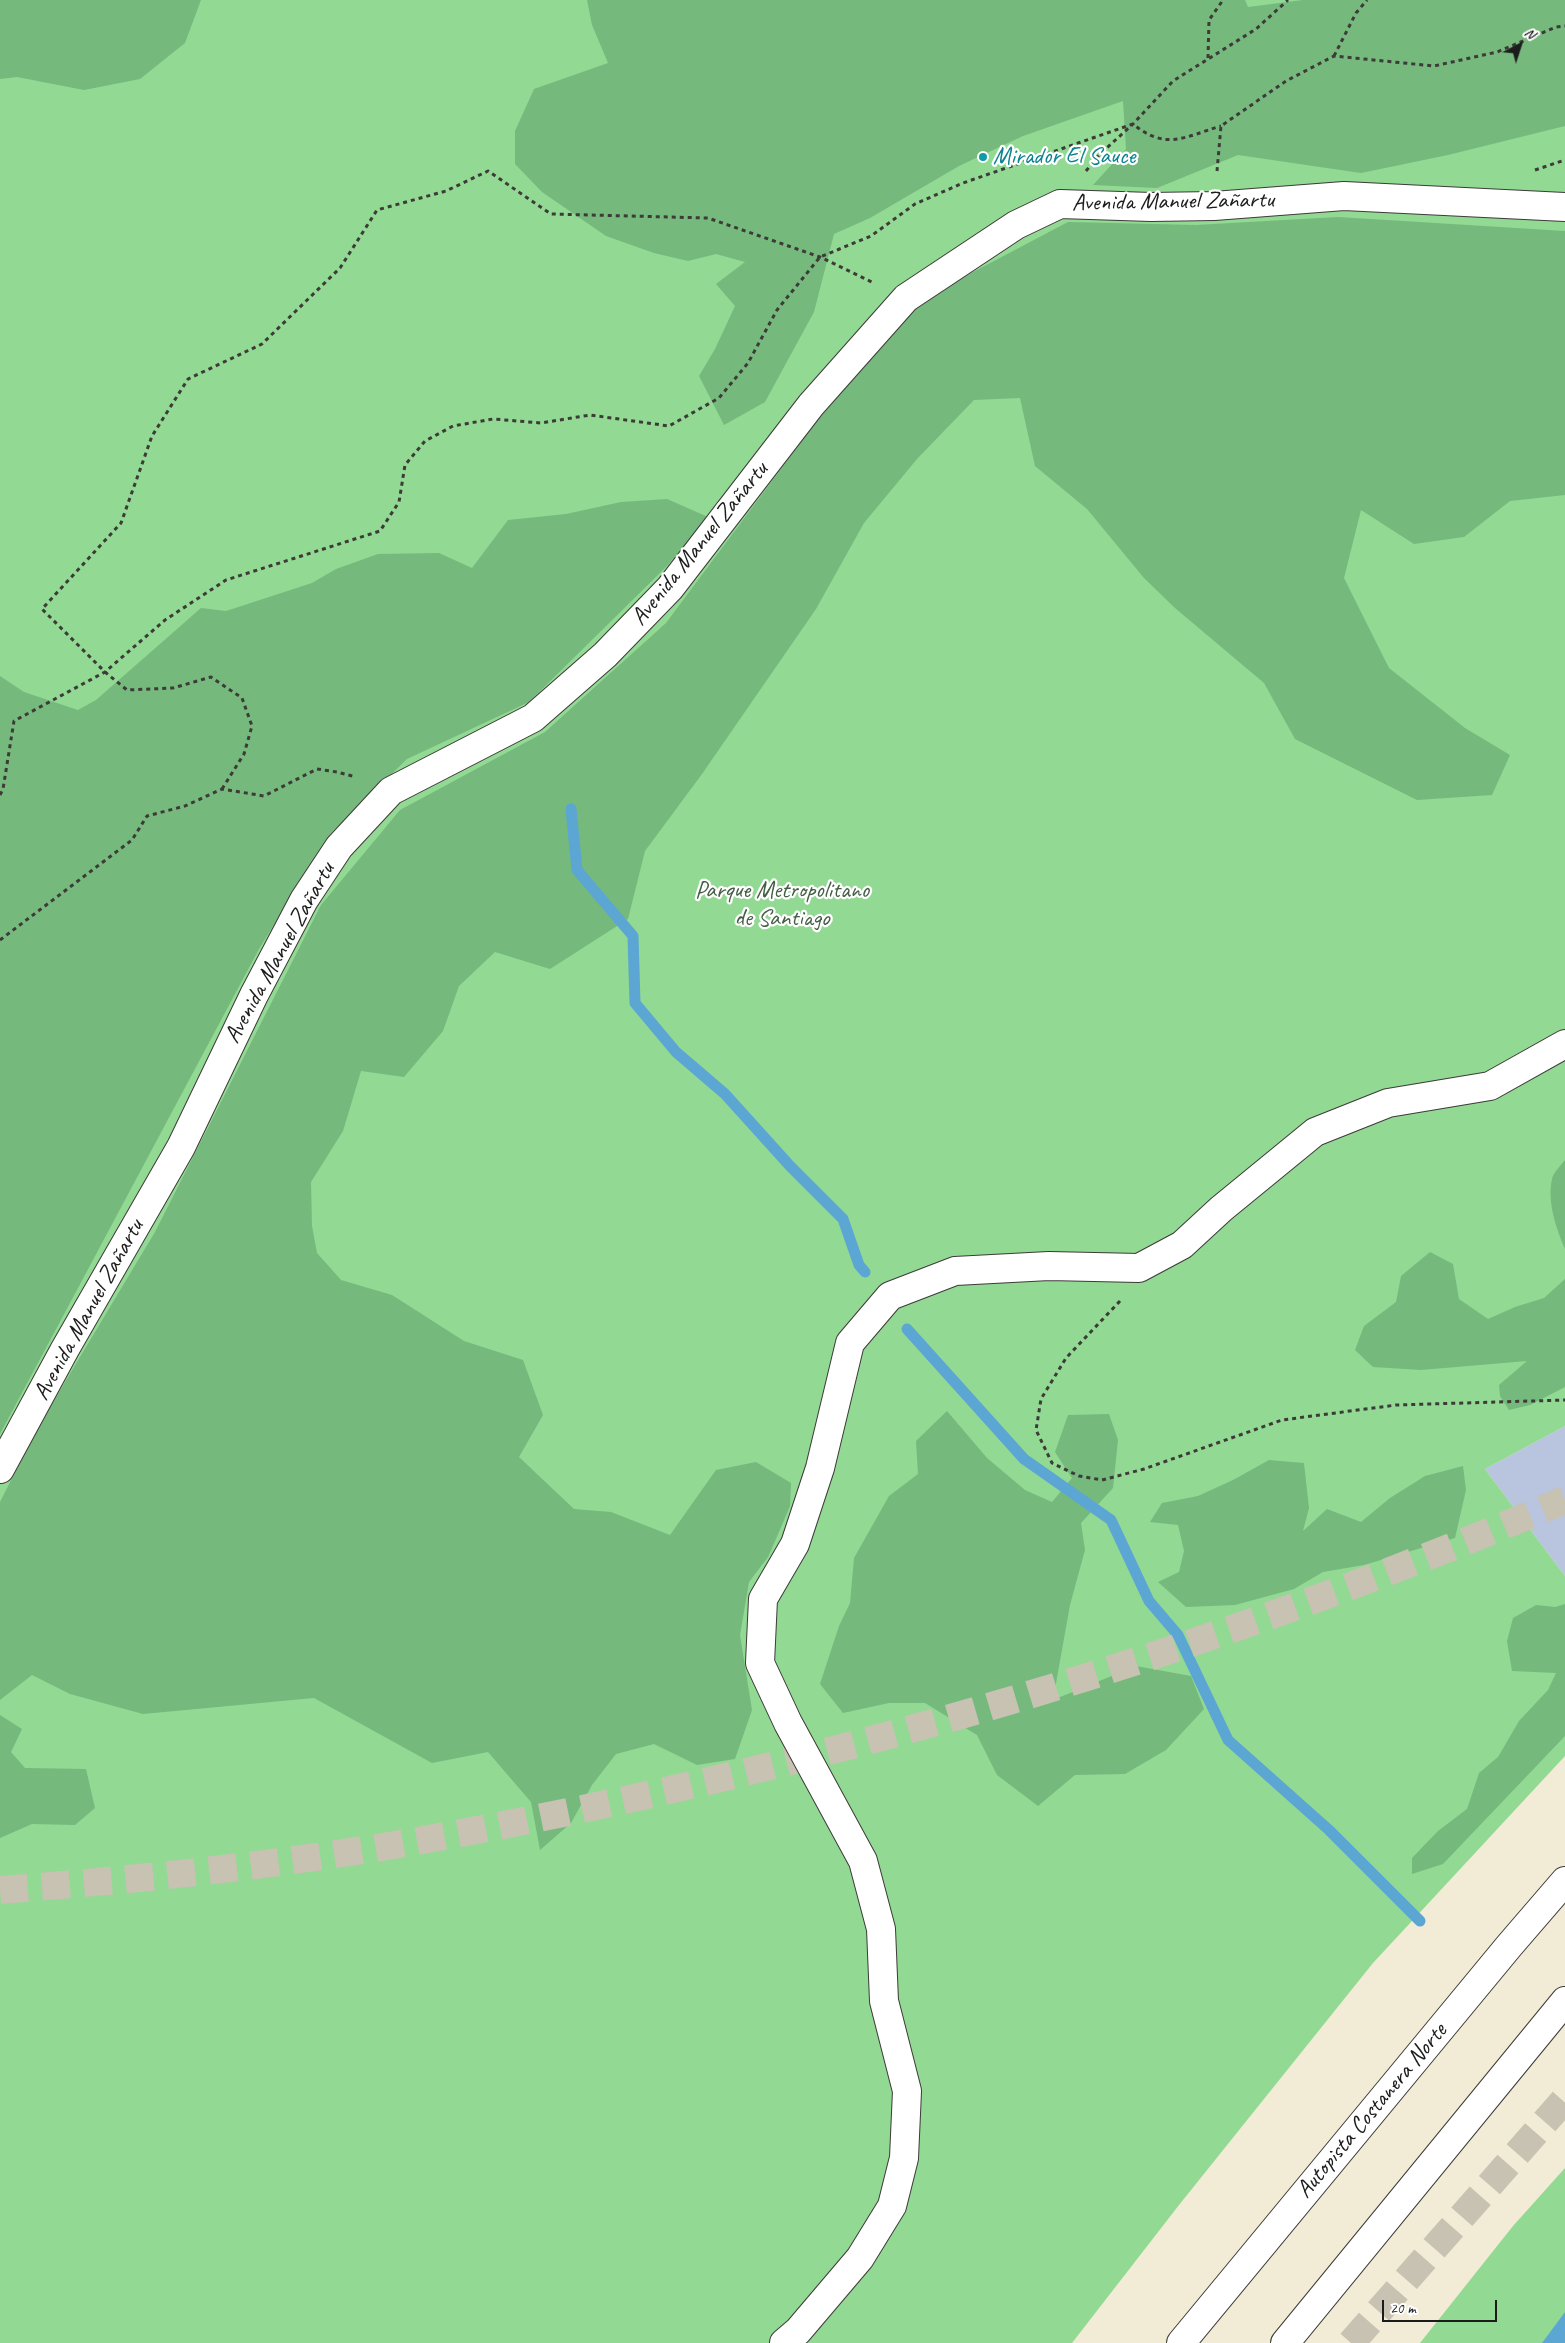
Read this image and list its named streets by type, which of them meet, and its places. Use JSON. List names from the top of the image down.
{
  "streets": {
    "main road": ["Avenida Manuel Zañartu", "Autopista Costanera Norte"]
  },
  "parks": ["Parque Metropolitano de Santiago"],
  "places": ["Mirador El Sauce"],
  "scale_bar": "20 m",
  "north": "top right"
}
